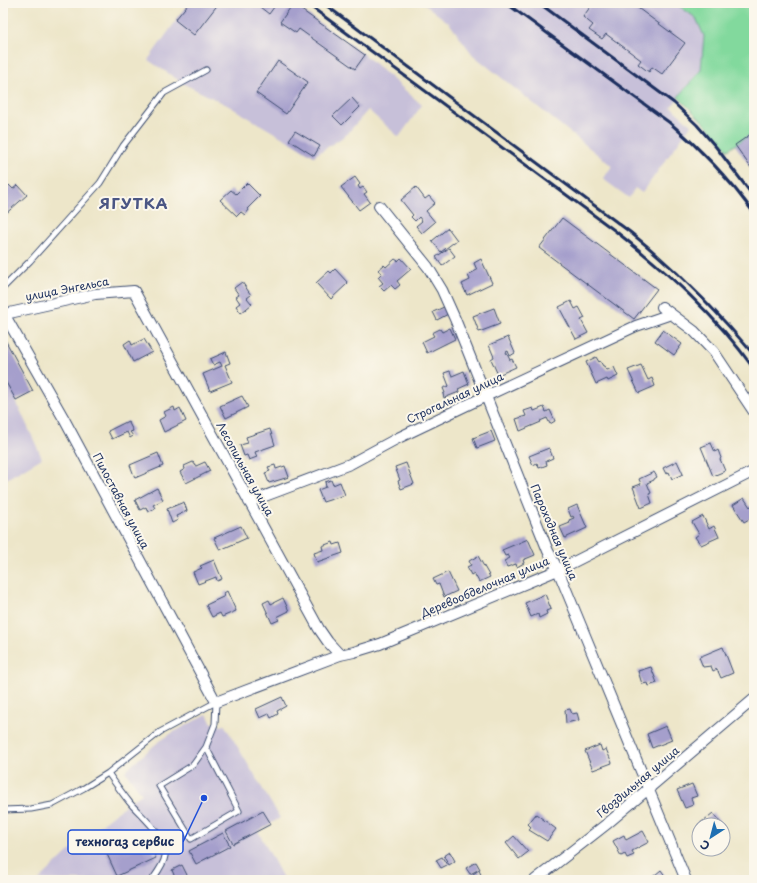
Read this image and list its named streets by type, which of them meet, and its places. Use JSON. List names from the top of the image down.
{
  "streets": {
    "street": [
      "улица Энгельса",
      "Строгальная улица",
      "Лесопильная улица",
      "Пилоставная улица",
      "Пароходная улица",
      "Деревообделочная улица",
      "Гвоздильная улица"
    ]
  },
  "crossings": [
    ["улица Энгельса", "Лесопильная улица"],
    ["улица Энгельса", "Пилоставная улица"],
    ["Строгальная улица", "Лесопильная улица"],
    ["Строгальная улица", "Пароходная улица"],
    ["Лесопильная улица", "Деревообделочная улица"],
    ["Пилоставная улица", "Деревообделочная улица"],
    ["Пароходная улица", "Деревообделочная улица"],
    ["Пароходная улица", "Гвоздильная улица"]
  ],
  "districts": ["ЯГУТКА"],
  "places": ["техногаз сервис"],
  "north": "bottom left"
}
